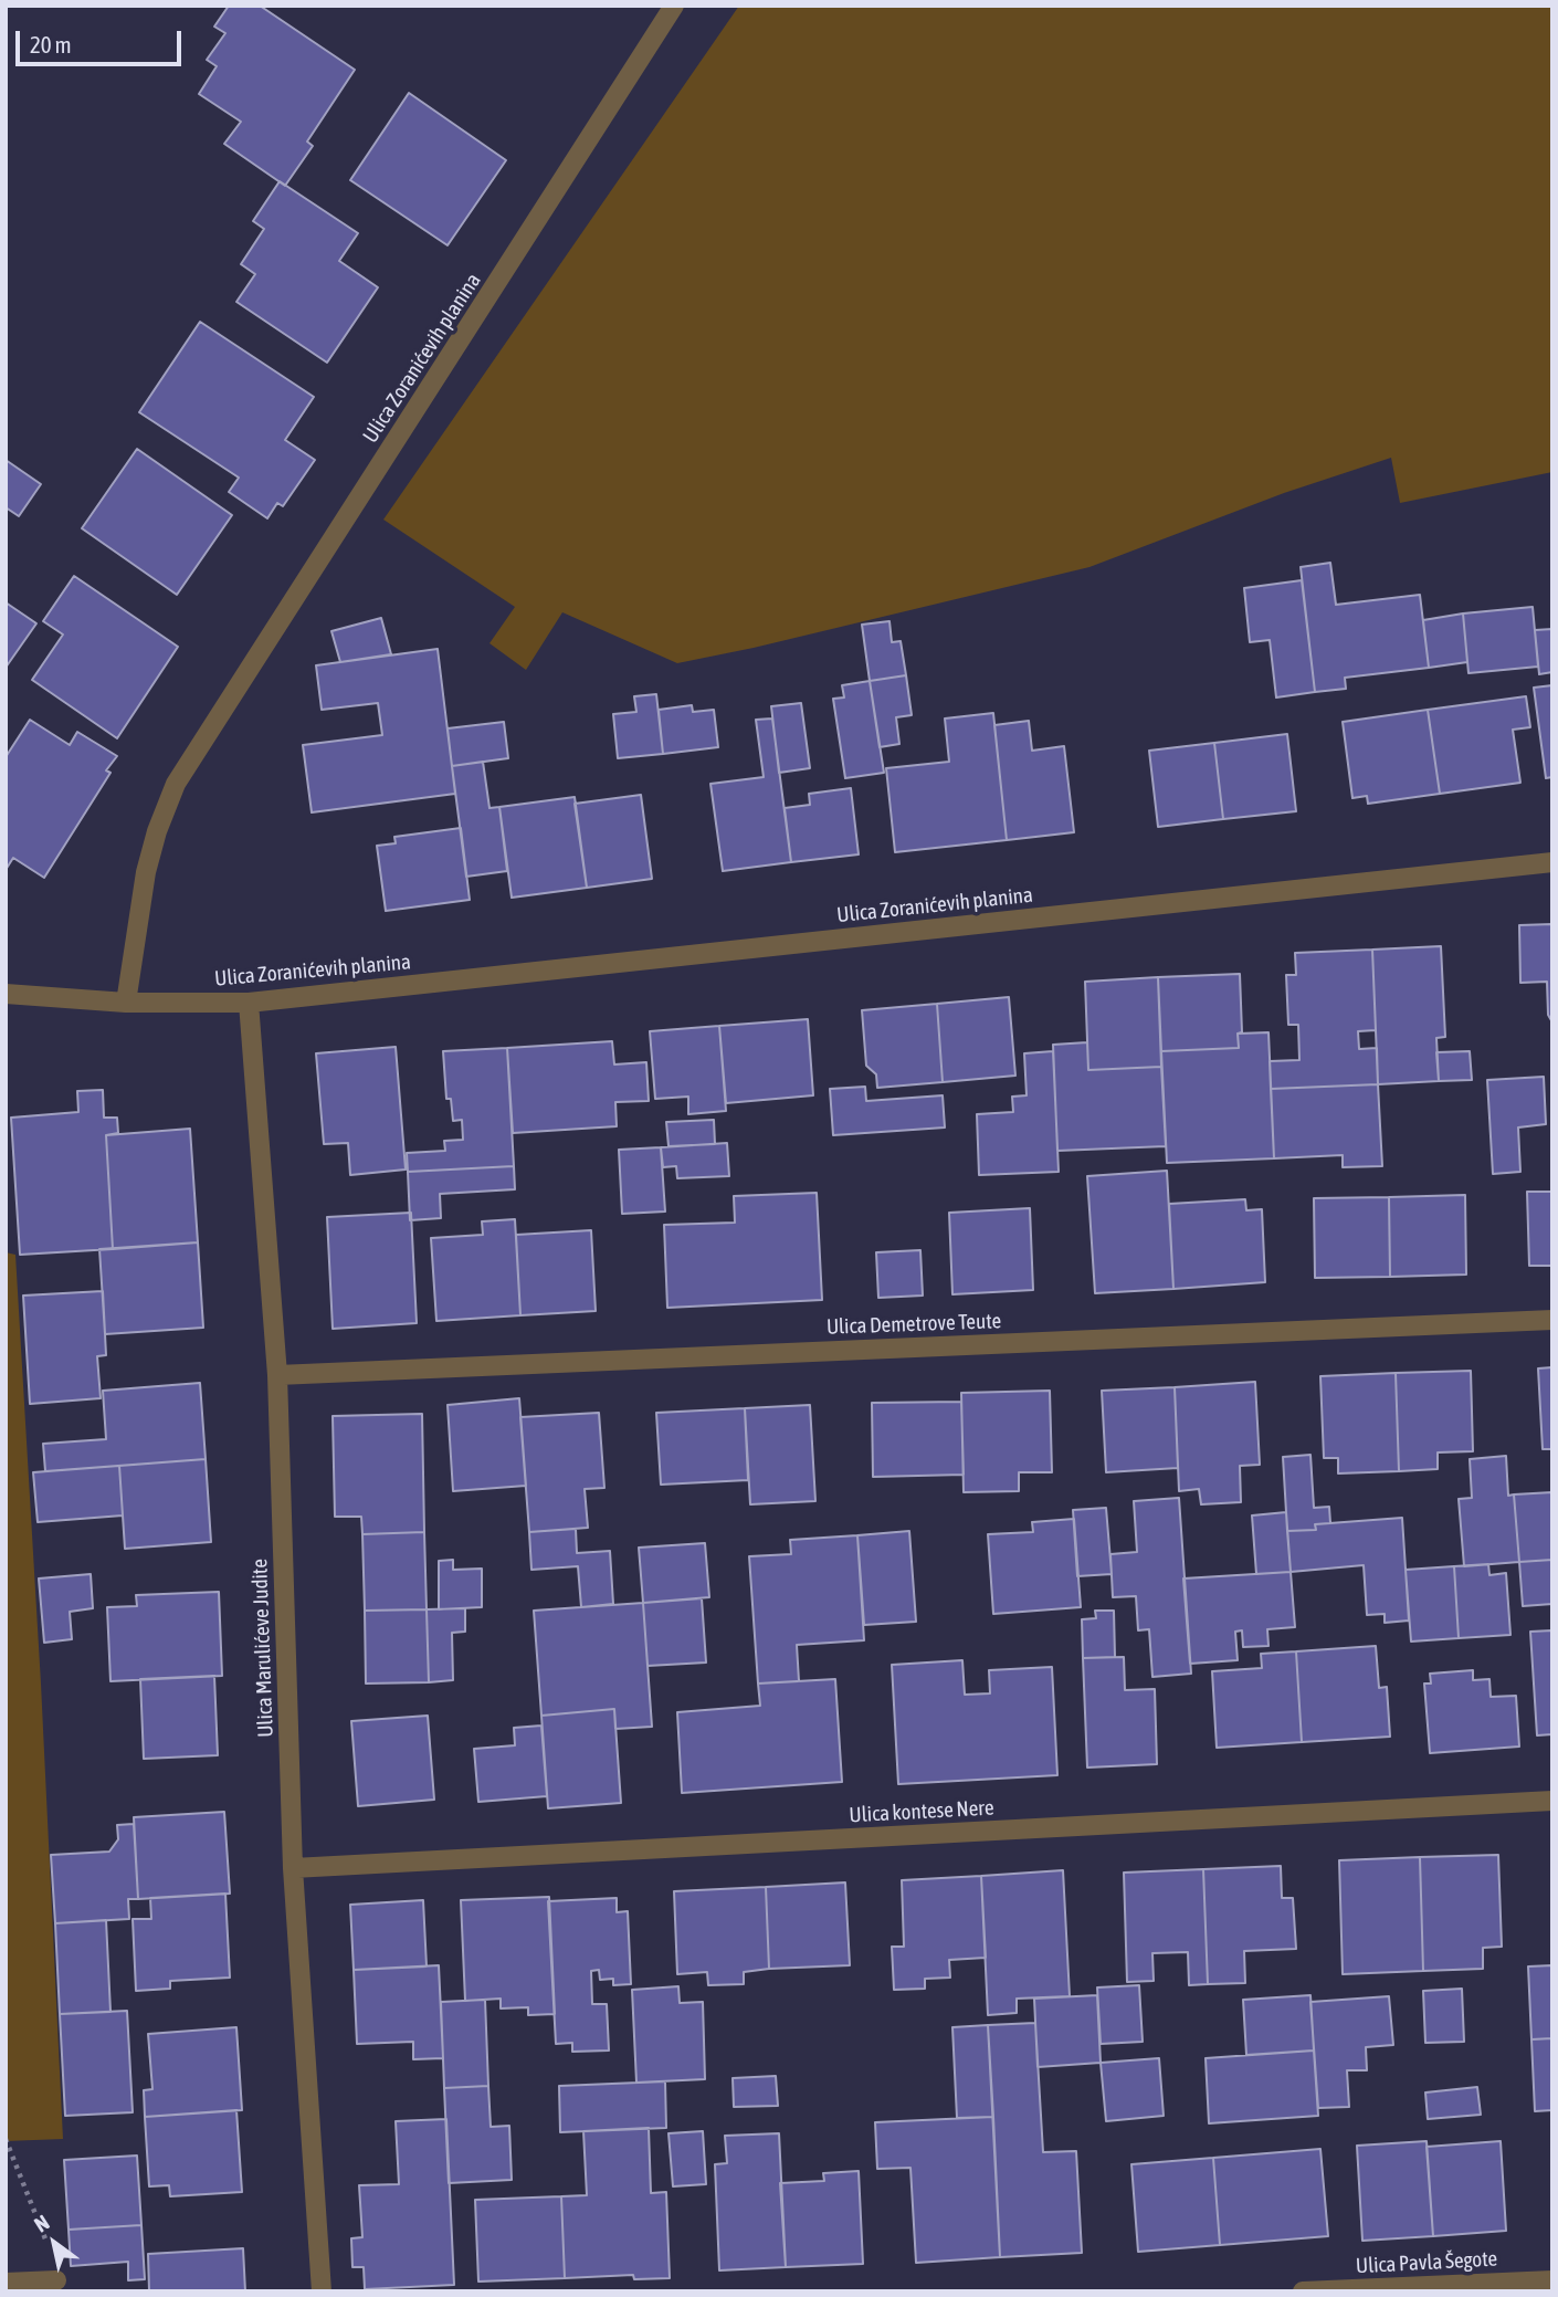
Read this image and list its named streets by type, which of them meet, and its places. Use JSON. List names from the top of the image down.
{
  "streets": {
    "street": [
      "Ulica Zoranićevih planina",
      "Ulica Demetrove Teute",
      "Ulica Marulićeve Judite",
      "Ulica kontese Nere",
      "Ulica Pavla Šegote"
    ]
  },
  "crossings": [
    ["Ulica Zoranićevih planina", "Ulica Marulićeve Judite"],
    ["Ulica Demetrove Teute", "Ulica Marulićeve Judite"],
    ["Ulica Marulićeve Judite", "Ulica kontese Nere"]
  ],
  "scale_bar": "20 m",
  "north": "top left"
}
